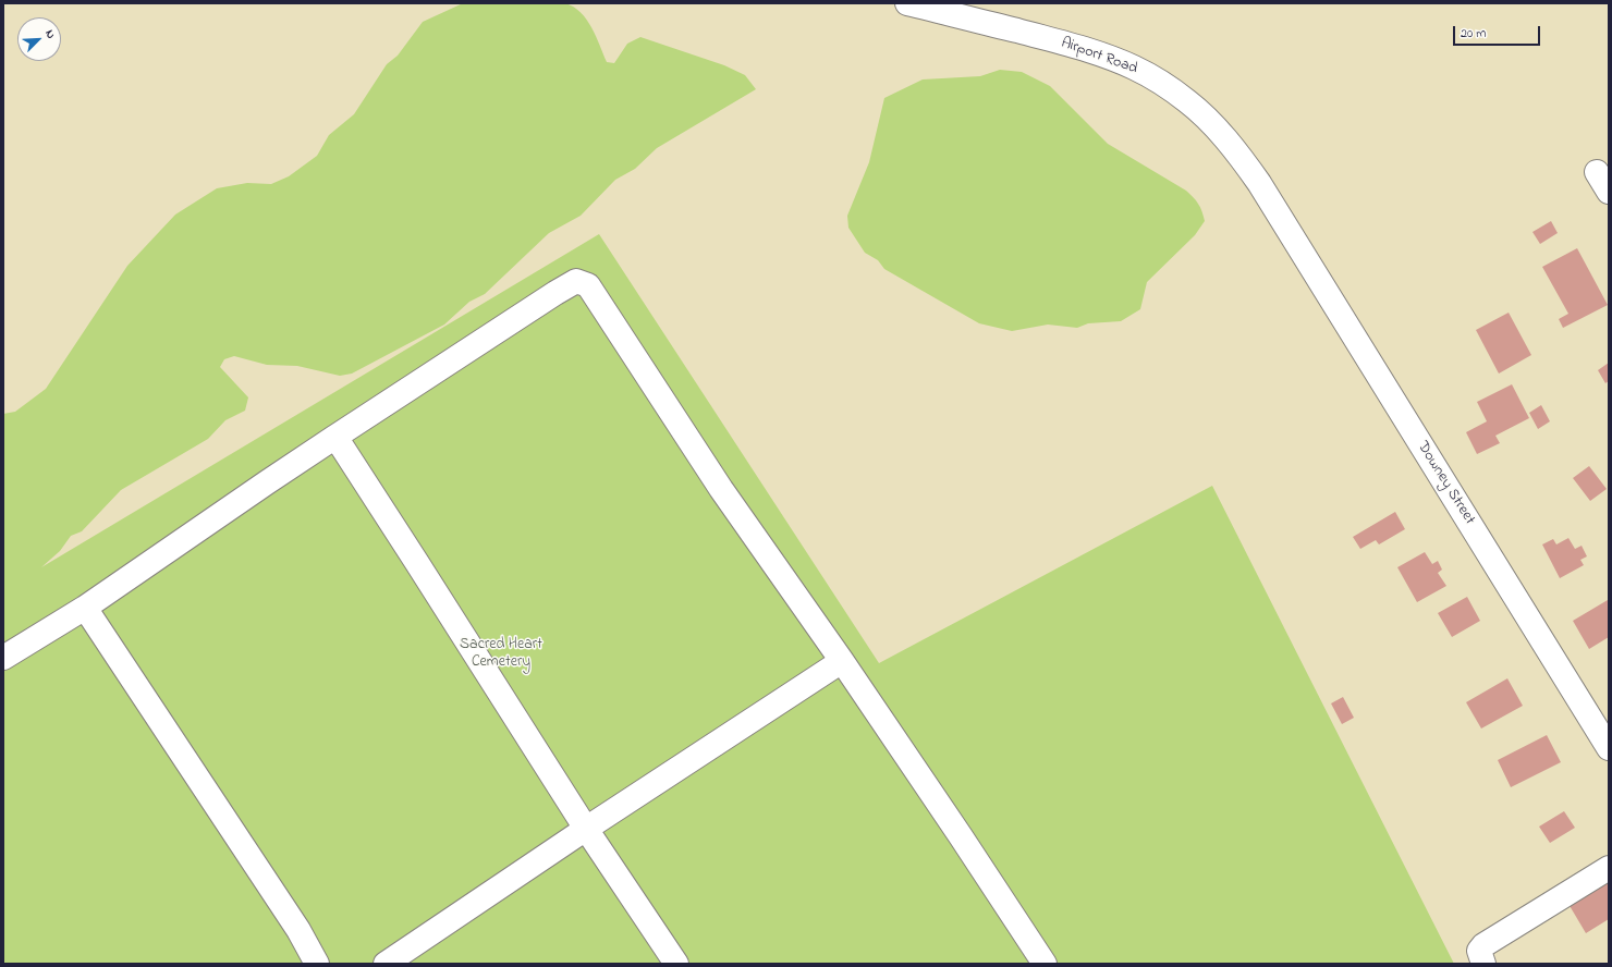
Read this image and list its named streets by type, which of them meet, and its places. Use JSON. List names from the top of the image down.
{
  "streets": {
    "street": ["Airport Road", "Downey Street"]
  },
  "crossings": [
    ["Airport Road", "Downey Street"]
  ],
  "parks": ["Sacred Heart Cemetery"],
  "scale_bar": "20 m",
  "north": "top right"
}
